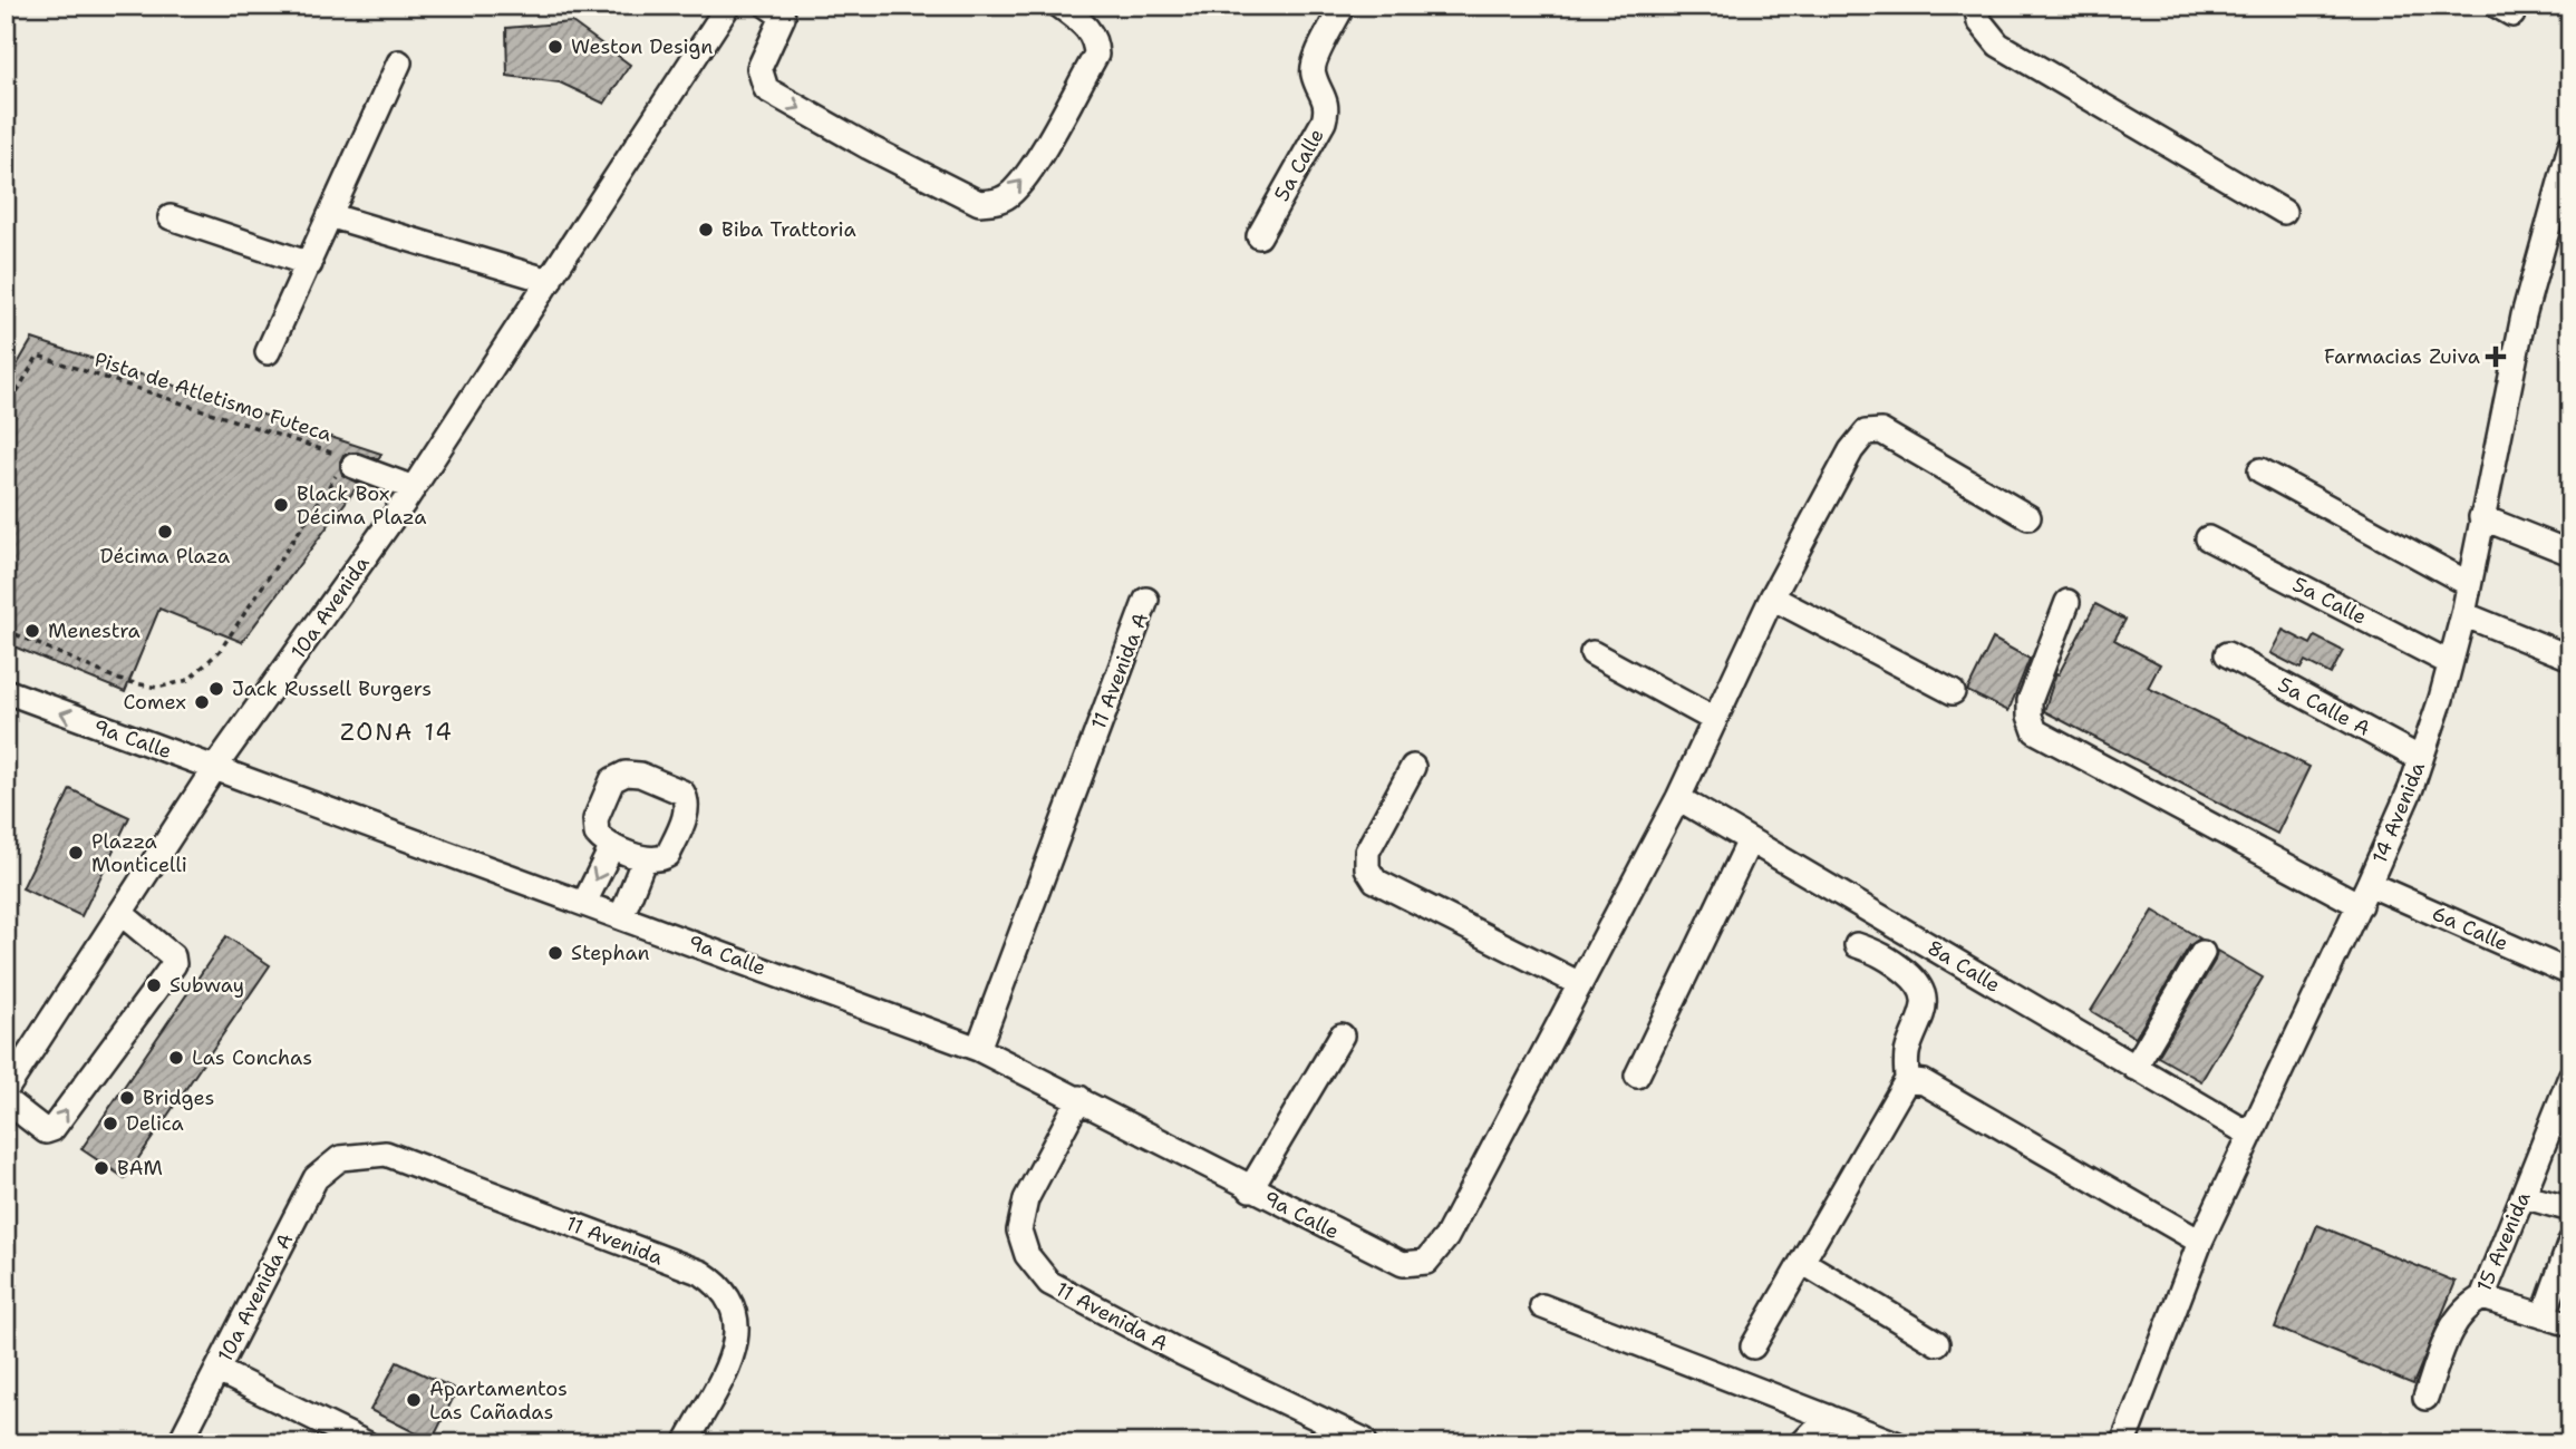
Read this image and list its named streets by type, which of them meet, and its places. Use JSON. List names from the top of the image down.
{
  "streets": {
    "street": [
      "5a Calle",
      "10a Avenida",
      "11 Avenida A",
      "5a Calle A",
      "9a Calle",
      "14 Avenida",
      "6a Calle",
      "8a Calle",
      "11 Avenida",
      "15 Avenida",
      "10a Avenida A"
    ],
    "path": ["Pista de Atletismo Futeca"]
  },
  "crossings": [
    ["5a Calle", "14 Avenida"],
    ["10a Avenida", "9a Calle"],
    ["11 Avenida A", "9a Calle"],
    ["5a Calle A", "14 Avenida"],
    ["14 Avenida", "6a Calle"],
    ["14 Avenida", "8a Calle"],
    ["11 Avenida", "10a Avenida A"]
  ],
  "districts": ["ZONA 14"],
  "places": {
    "other": [
      "Weston Design",
      "Biba Trattoria",
      "Black Box Décima Plaza",
      "Décima Plaza",
      "Menestra",
      "Jack Russell Burgers",
      "Comex",
      "Plazza Monticelli",
      "Stephan",
      "Subway",
      "Las Conchas",
      "Bridges",
      "Delica",
      "BAM",
      "Apartamentos Las Cañadas"
    ],
    "health": ["Farmacias Zuiva"]
  }
}
